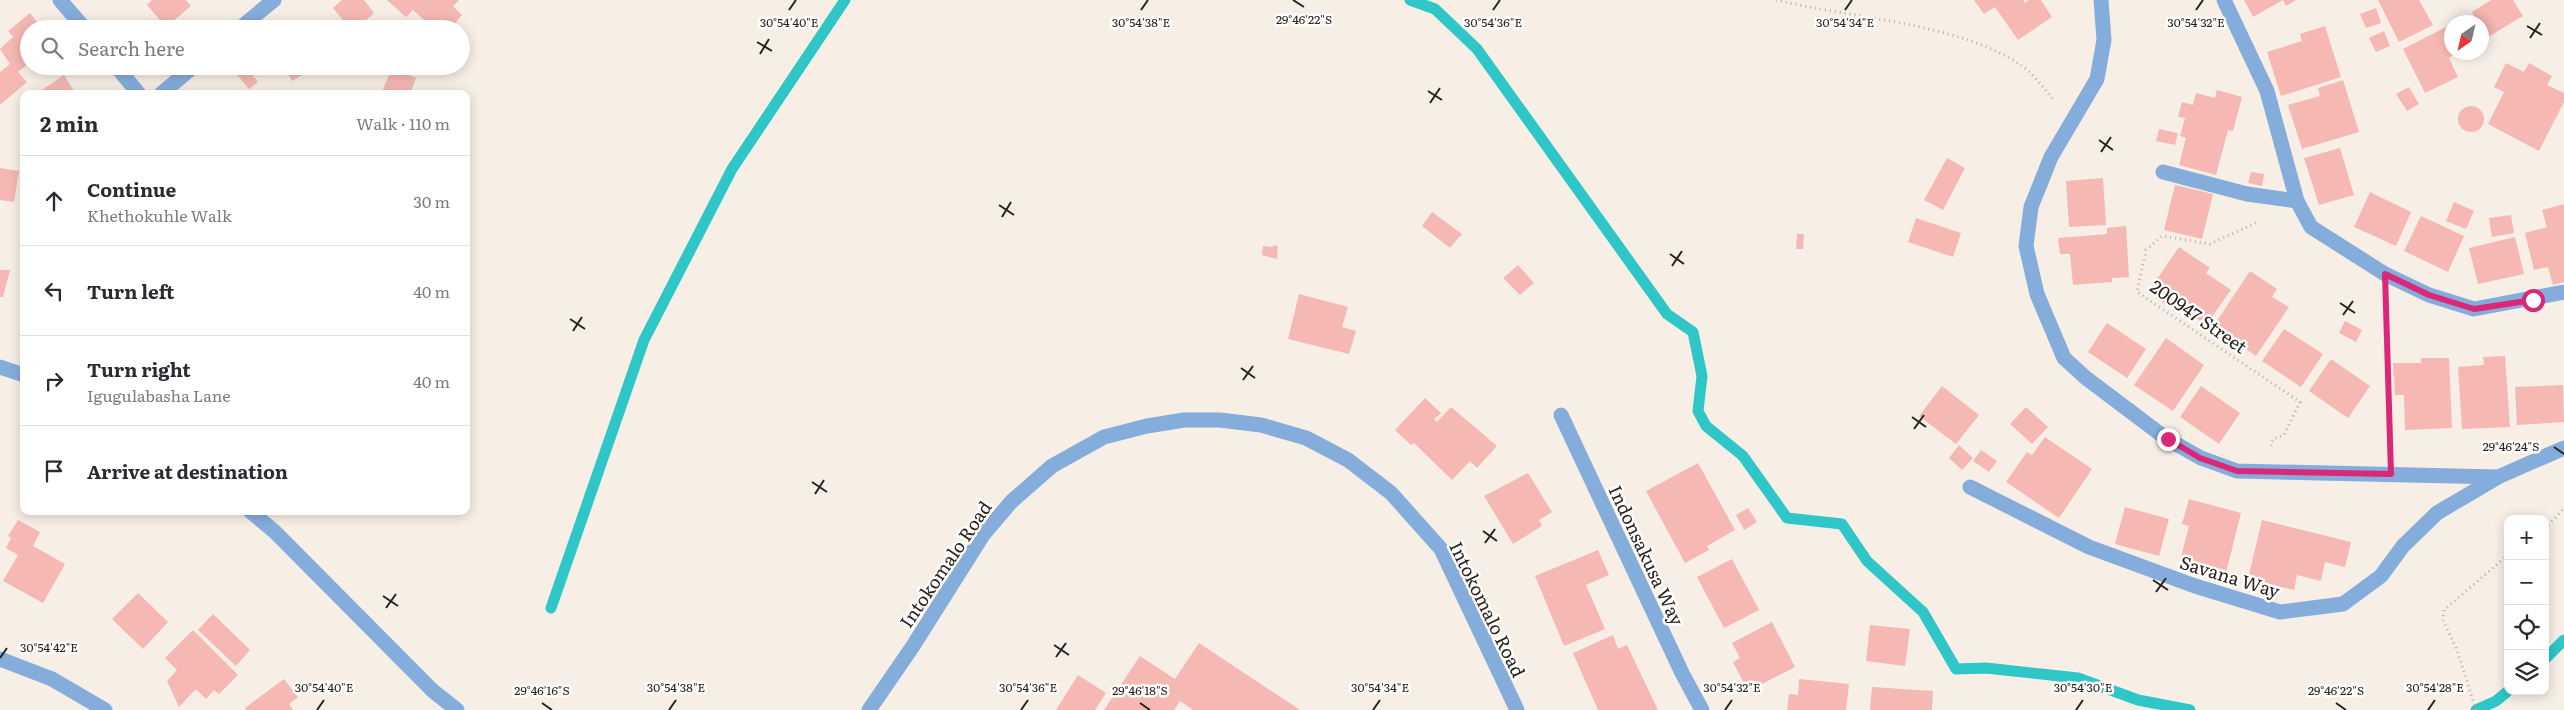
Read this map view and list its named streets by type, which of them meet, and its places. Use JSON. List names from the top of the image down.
{
  "streets": {
    "street": ["Indonsakusa Way", "Intokomalo Road", "Savana Way"],
    "path": ["200947 Street"]
  },
  "north": "bottom left",
  "page": {
    "search": "Search here",
    "heading": ["2 min", "Walk · 110 m"],
    "list": [
      ["Continue", "Khethokuhle Walk", "30 m"],
      ["Turn left", "40 m"],
      ["Turn right", "Igugulabasha Lane", "40 m"],
      "Arrive at destination"
    ],
    "map_buttons": ["+", "−"]
  },
  "coordinates": [
    "29°46'22\"S",
    "30°54'40\"E",
    "30°54'38\"E",
    "30°54'36\"E",
    "30°54'34\"E",
    "30°54'32\"E",
    "29°46'24\"S",
    "30°54'42\"E",
    "30°54'30\"E",
    "30°54'28\"E",
    "29°46'16\"S",
    "29°46'18\"S"
  ]
}
